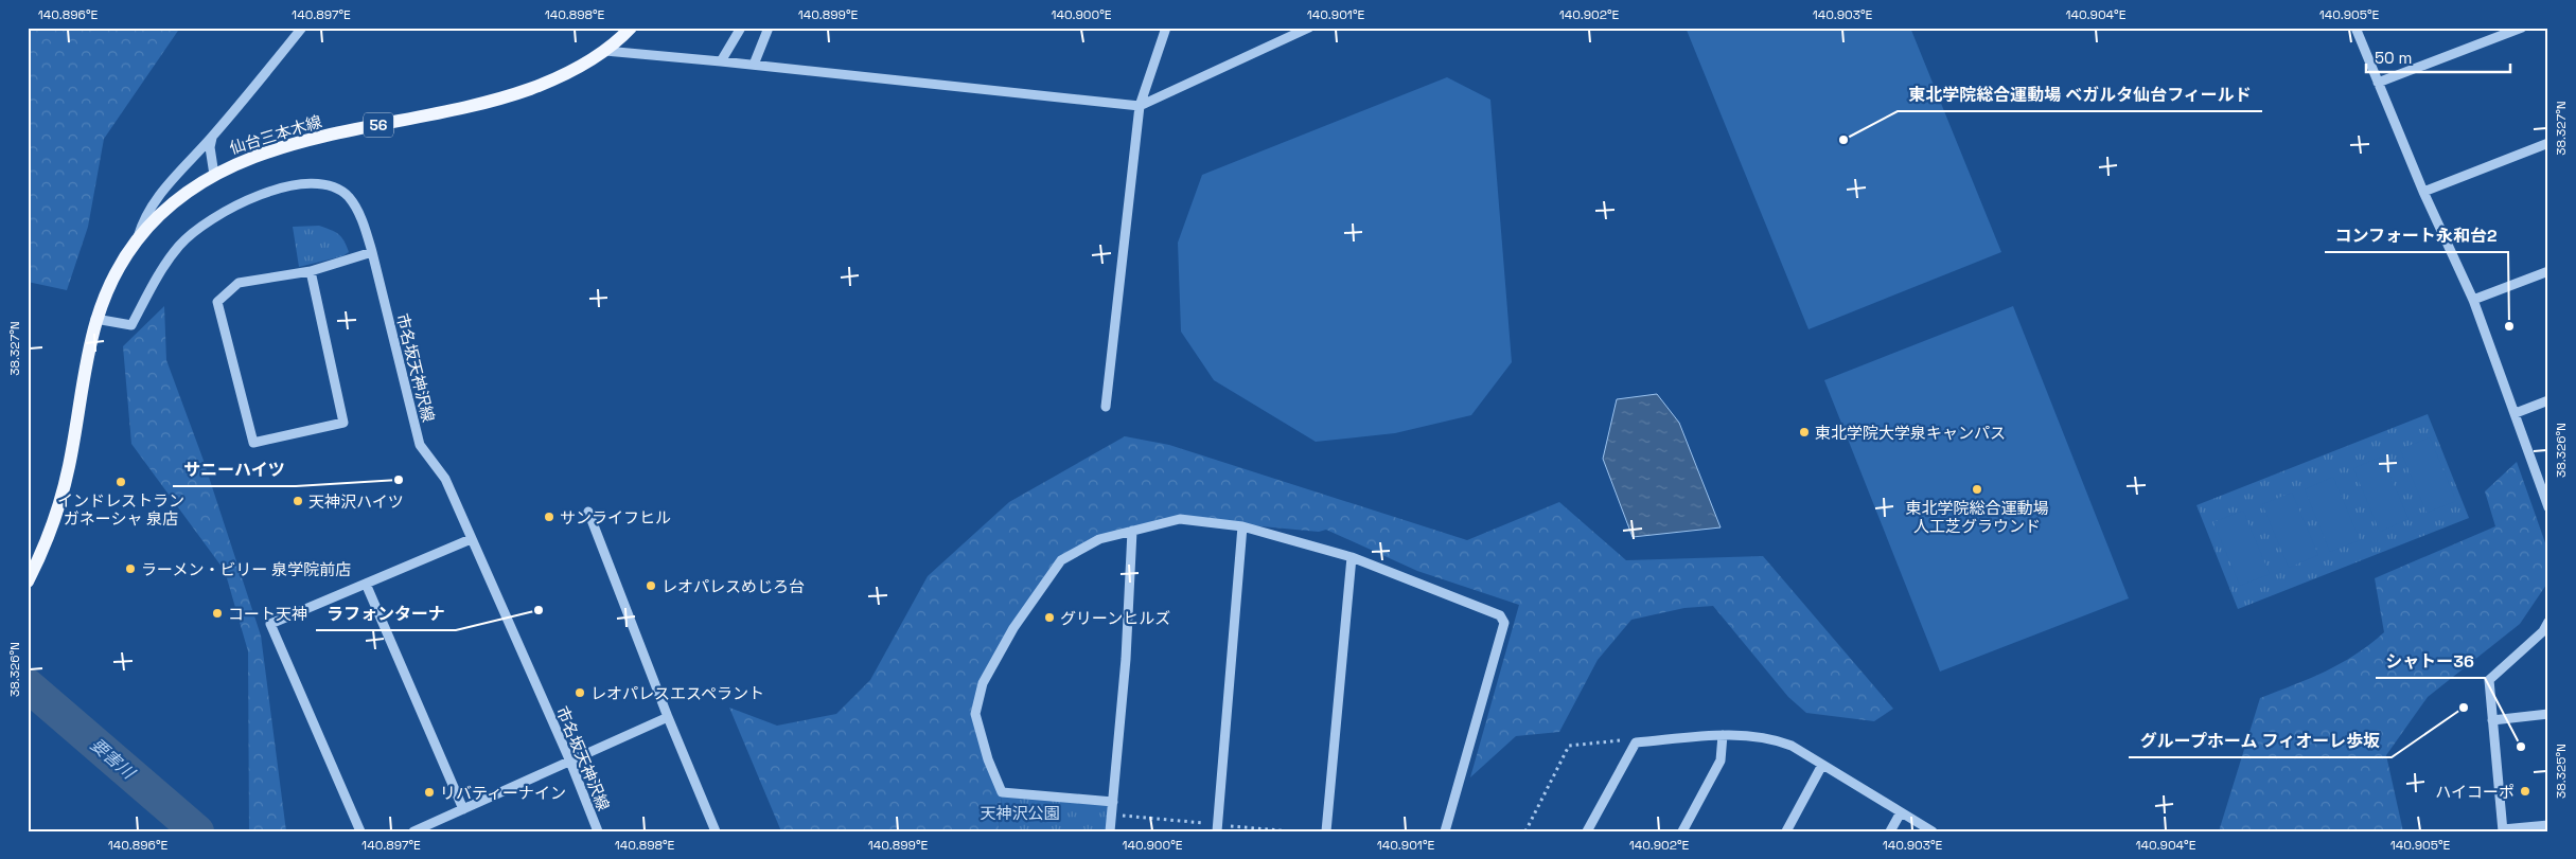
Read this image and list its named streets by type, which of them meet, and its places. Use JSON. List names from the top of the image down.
{
  "streets": {
    "main road": ["56", "仙台三本木線"],
    "street": ["市名坂天神沢線"]
  },
  "crossings": [
    ["仙台三本木線", "市名坂天神沢線"]
  ],
  "water": ["要害川"],
  "parks": ["天神沢公園"],
  "places": [
    "東北学院総合運動場 ベガルタ仙台フィールド",
    "コンフォート永和台2",
    "東北学院大学泉キャンパス",
    "サニーハイツ",
    "インドレストラン ガネーシャ 泉店",
    "東北学院総合運動場 人工芝グラウンド",
    "天神沢ハイツ",
    "サンライフヒル",
    "ラーメン・ビリー 泉学院前店",
    "レオパレスめじろ台",
    "ラフォンターナ",
    "コート天神",
    "グリーンヒルズ",
    "レオパレスエスペラント",
    "グループホーム フィオーレ歩坂",
    "シャトー36",
    "ハイコーポ",
    "リバティーナイン"
  ],
  "scale_bar": "50 m",
  "coordinates": [
    "140.896°E",
    "140.897°E",
    "140.898°E",
    "140.899°E",
    "140.900°E",
    "140.901°E",
    "140.902°E",
    "140.903°E",
    "140.904°E",
    "140.905°E",
    "38.327°N",
    "38.326°N",
    "38.325°N"
  ]
}
